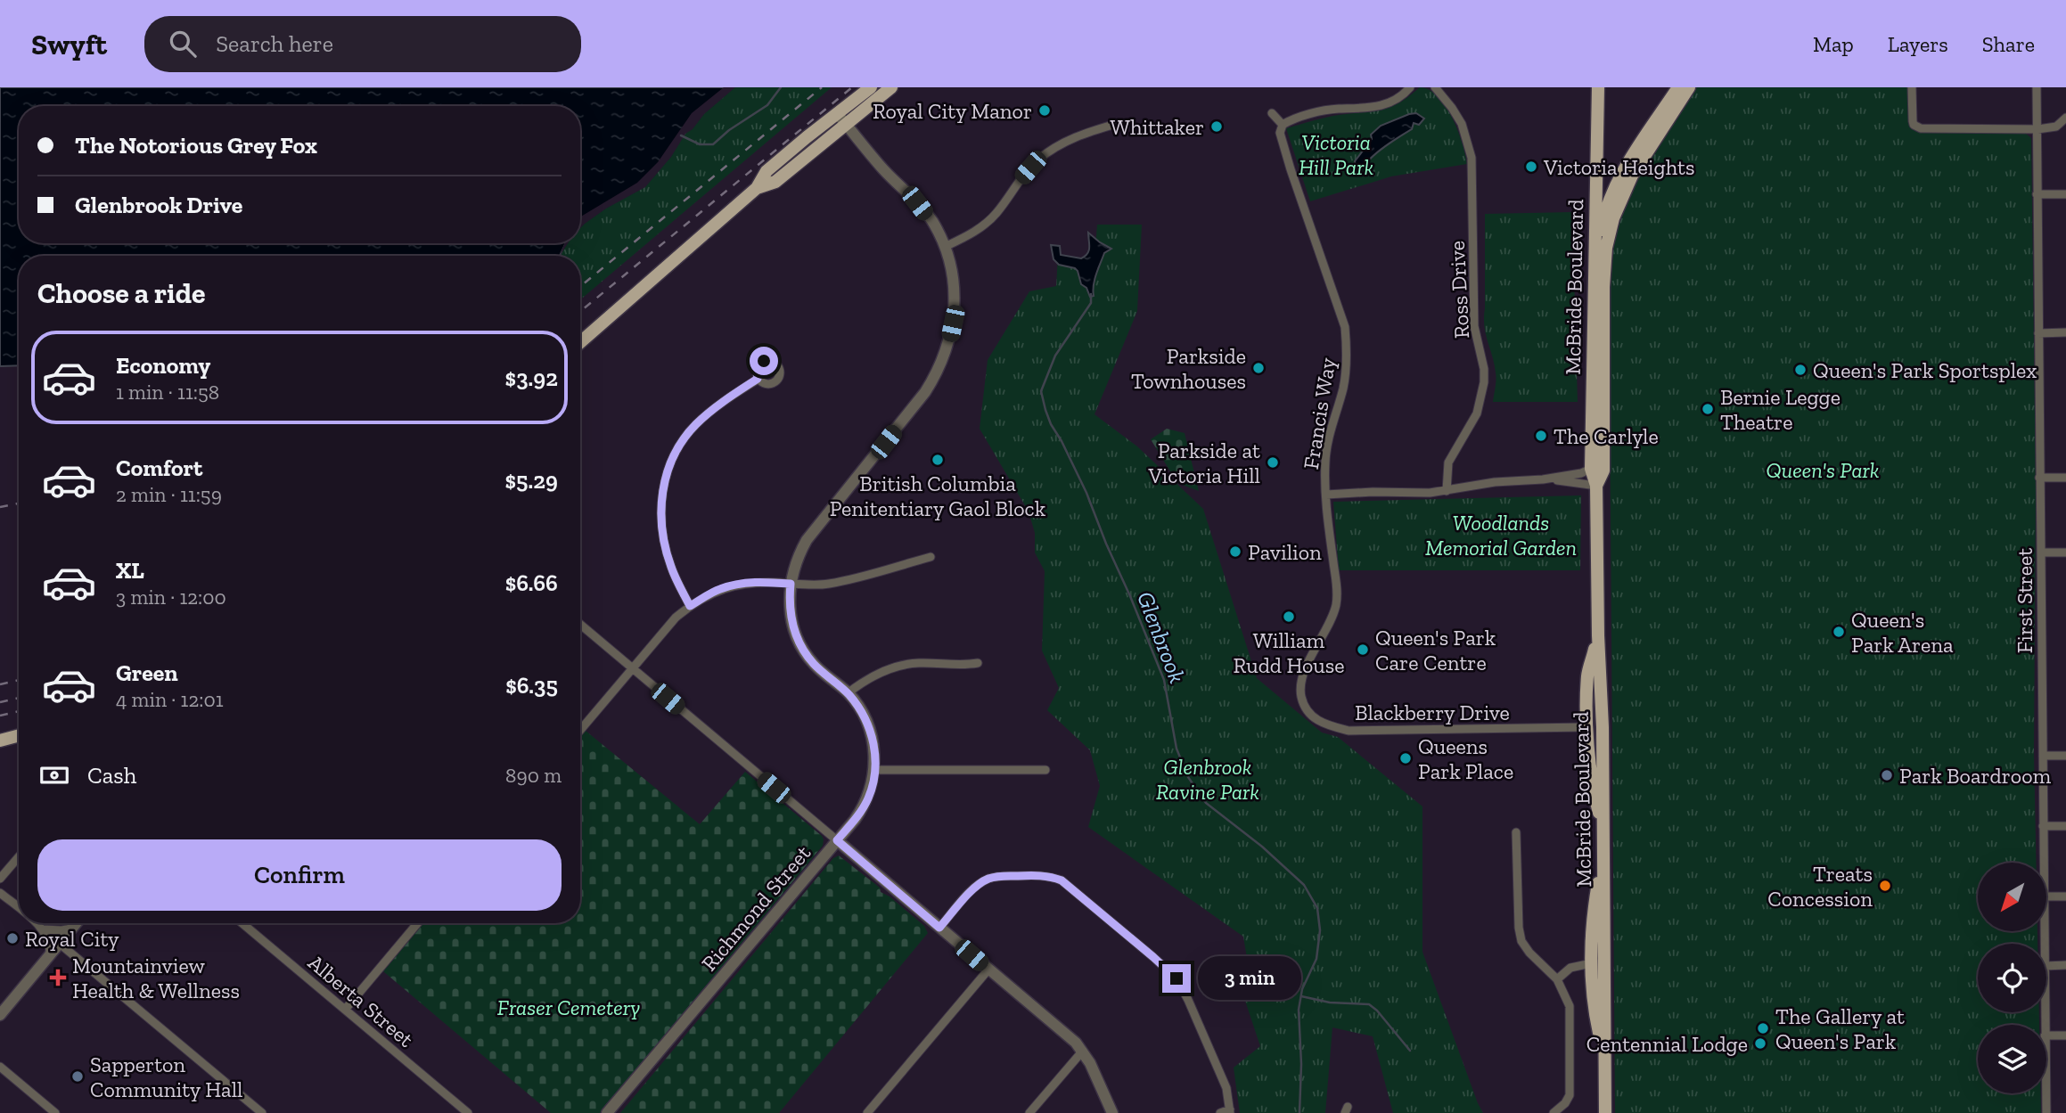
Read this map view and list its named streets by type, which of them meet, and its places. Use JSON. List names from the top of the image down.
{
  "streets": {
    "main road": ["McBride Boulevard"],
    "street": [
      "Ross Drive",
      "Francis Way",
      "First Street",
      "Blackberry Drive",
      "Richmond Street",
      "Alberta Street"
    ]
  },
  "crossings": [
    ["Francis Way", "Blackberry Drive"]
  ],
  "water": ["Glenbrook"],
  "parks": [
    "Victoria Hill Park",
    "Queen's Park",
    "Woodlands Memorial Garden",
    "Glenbrook Ravine Park",
    "Fraser Cemetery"
  ],
  "places": {
    "other": [
      "Royal City Manor",
      "Whittaker",
      "Victoria Heights",
      "Parkside Townhouses",
      "Queen's Park Sportsplex",
      "Bernie Legge Theatre",
      "The Carlyle",
      "British Columbia Penitentiary Gaol Block",
      "Parkside at Victoria Hill",
      "Pavilion",
      "William Rudd House",
      "Queen's Park Arena",
      "Queen's Park Care Centre",
      "Queens Park Place",
      "Park Boardroom",
      "Treats Concession",
      "Royal City",
      "The Gallery at Queen's Park",
      "Centennial Lodge",
      "Sapperton Community Hall"
    ],
    "health": ["Mountainview Health & Wellness"]
  },
  "north": "bottom left",
  "page": {
    "header": "Swyft",
    "search": "Search here",
    "nav": ["Map", "Layers", "Share"],
    "banner": ["The Notorious Grey Fox", "Glenbrook Drive"],
    "heading": "Choose a ride",
    "list": [
      {
        "name": "Economy",
        "note": "1 min · 11:58",
        "value": "$3.92"
      },
      {
        "name": "Comfort",
        "note": "2 min · 11:59",
        "value": "$5.29"
      },
      {
        "name": "XL",
        "note": "3 min · 12:00",
        "value": "$6.66"
      },
      {
        "name": "Green",
        "note": "4 min · 12:01",
        "value": "$6.35"
      }
    ],
    "pay": ["Cash", "890 m"],
    "buttons": "Confirm",
    "bubble": "3 min"
  }
}
